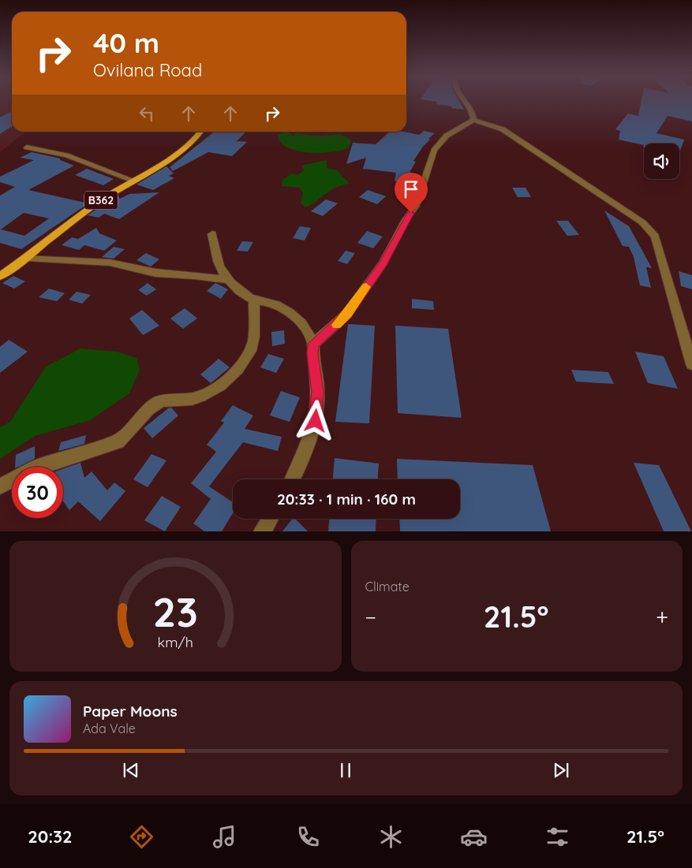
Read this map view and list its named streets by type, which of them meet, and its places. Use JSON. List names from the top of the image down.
{
  "streets": {
    "main road": ["B362"]
  },
  "page": {
    "turn": ["40 m", "Ovilana Road"],
    "limit": "30",
    "trip": "20:33 · 1 min · 160 m",
    "tile": "Climate",
    "heat": ["−", "21.5°", "+"],
    "song": ["Paper Moons", "Ada Vale"],
    "tabs": ["20:32", "21.5°"],
    "gauge": ["23", "km/h"]
  }
}
